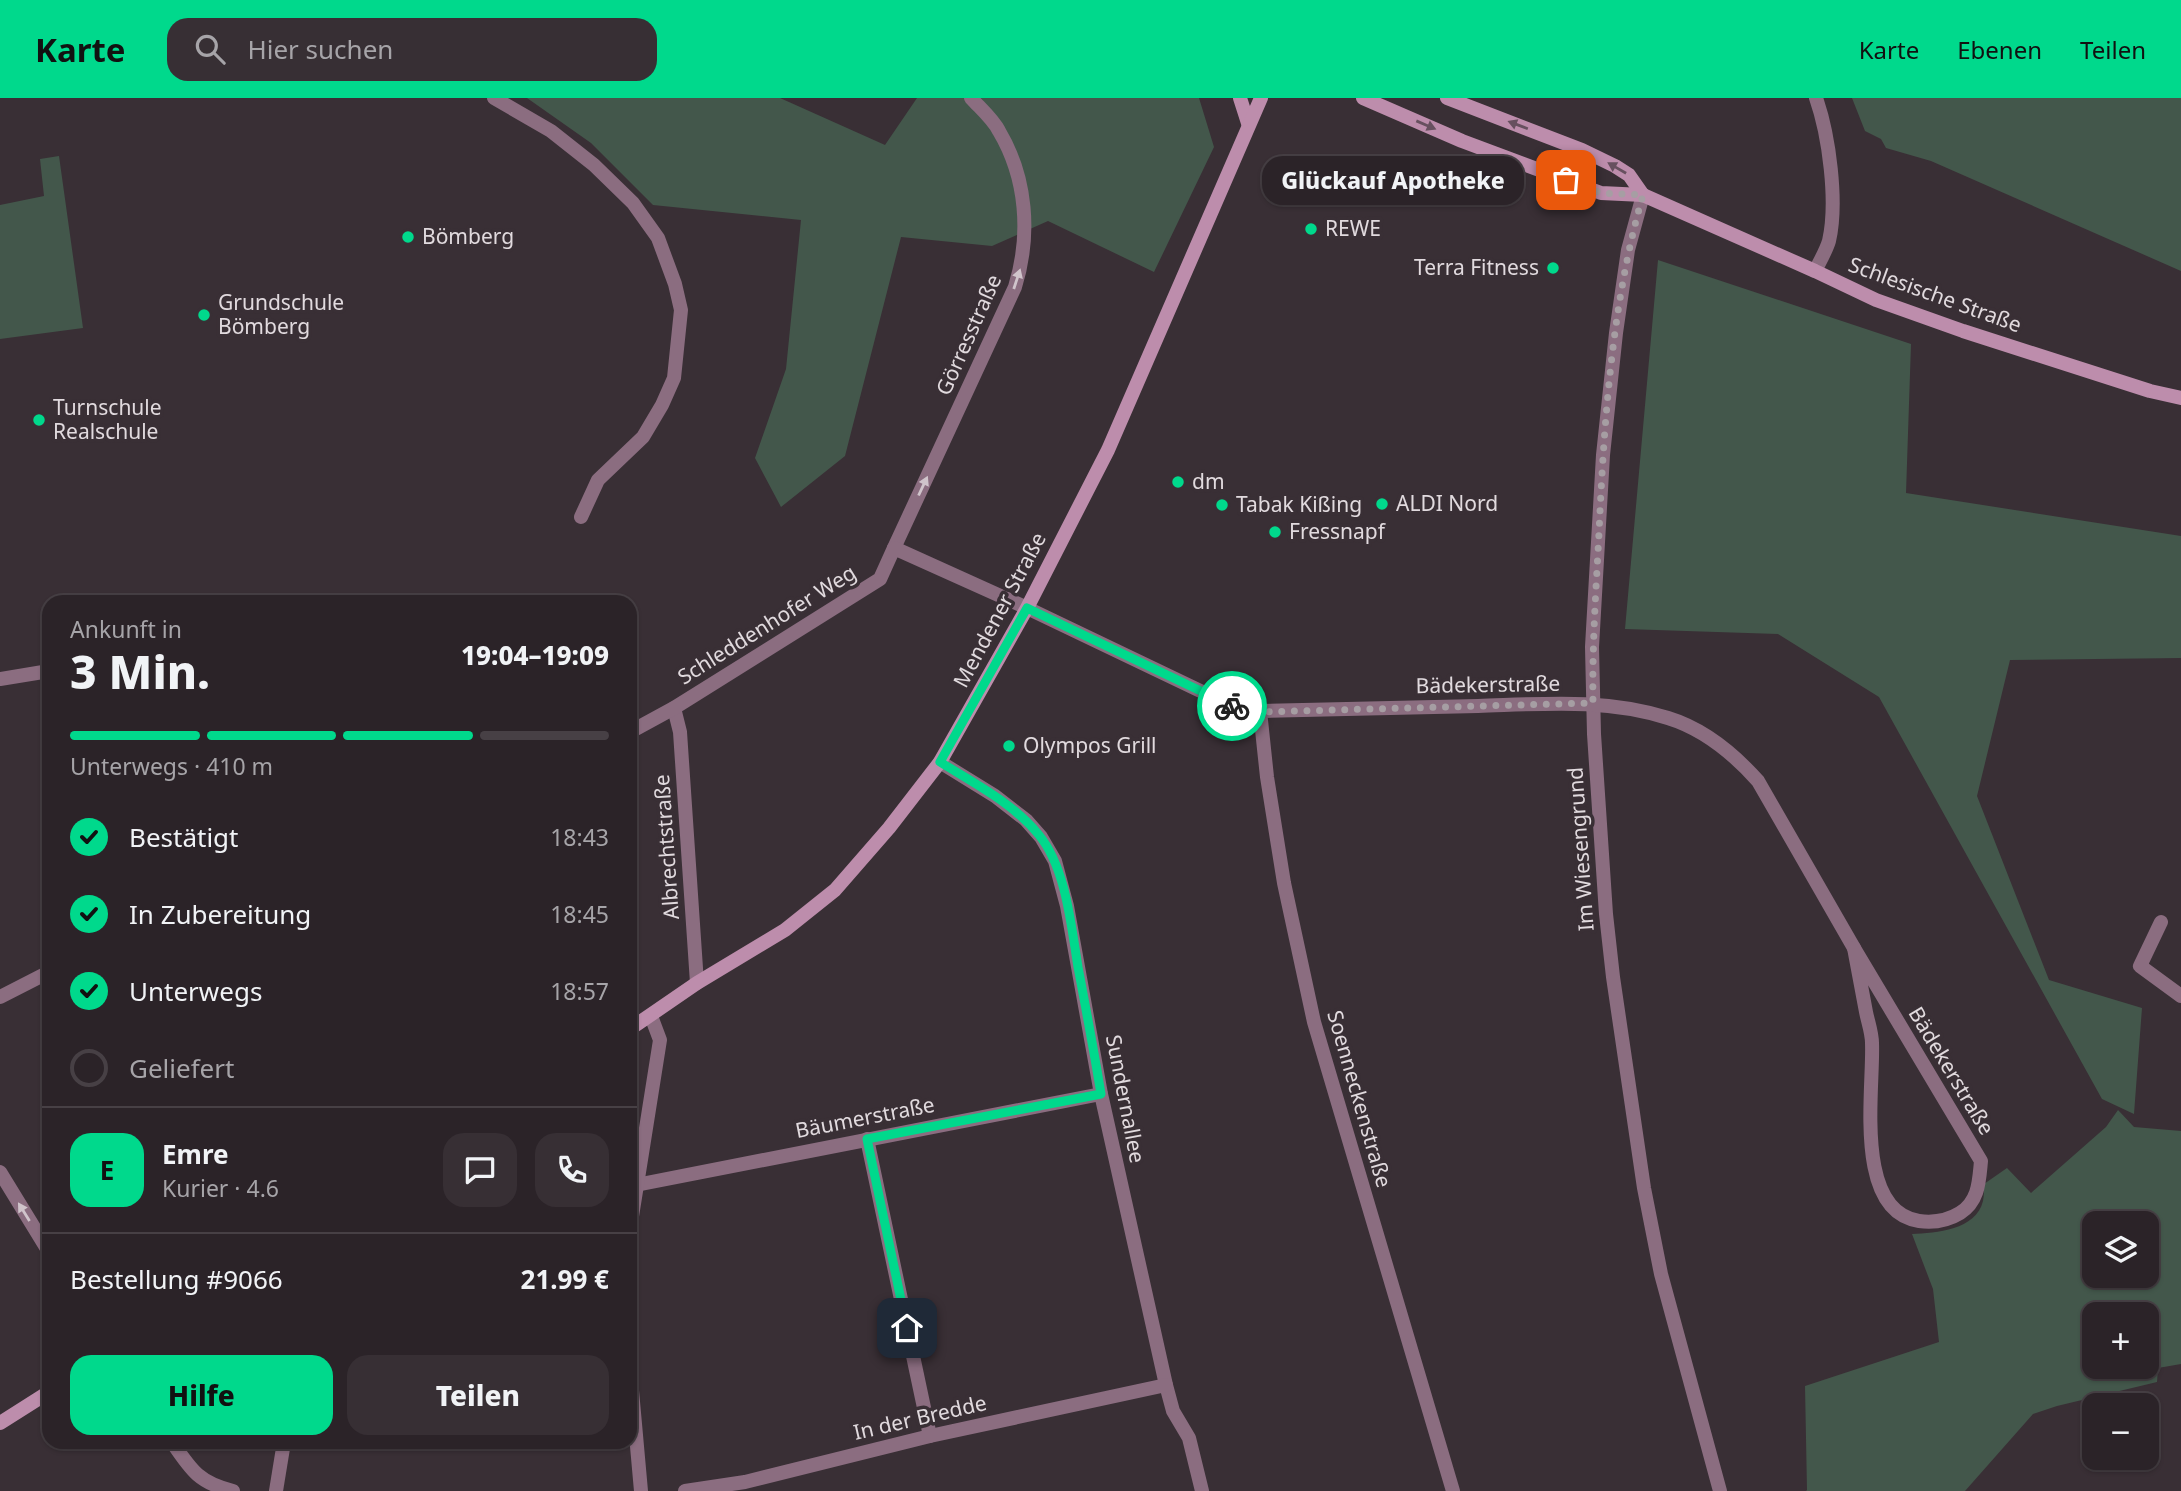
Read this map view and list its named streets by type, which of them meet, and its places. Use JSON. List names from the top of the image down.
{
  "streets": {
    "main road": ["Schlesische Straße", "Mendener Straße"],
    "street": [
      "Görresstraße",
      "Schleddenhofer Weg",
      "Bädekerstraße",
      "Albrechtstraße",
      "Im Wiesengrund",
      "Sundernallee",
      "Soenneckenstraße",
      "Bäumerstraße",
      "In der Bredde"
    ]
  },
  "crossings": [
    ["Schlesische Straße", "Im Wiesengrund"],
    ["Görresstraße", "Schleddenhofer Weg"],
    ["Mendener Straße", "Bädekerstraße"],
    ["Mendener Straße", "Albrechtstraße"],
    ["Mendener Straße", "Sundernallee"],
    ["Schleddenhofer Weg", "Albrechtstraße"],
    ["Bädekerstraße", "Im Wiesengrund"],
    ["Bädekerstraße", "Soenneckenstraße"],
    ["Sundernallee", "Bäumerstraße"],
    ["Sundernallee", "In der Bredde"]
  ],
  "one_way": ["Görresstraße"],
  "places": [
    "Glückauf Apotheke",
    "REWE",
    "Bömberg",
    "Terra Fitness",
    "Grundschule Bömberg",
    "Turnschule Realschule",
    "dm",
    "ALDI Nord",
    "Tabak Kißing",
    "Fressnapf",
    "Olympos Grill"
  ],
  "page": {
    "header": "Karte",
    "search": "Hier suchen",
    "nav": ["Karte", "Ebenen", "Teilen"],
    "bubble": "Glückauf Apotheke",
    "heading": ["3 Min.", "Ankunft in", "19:04–19:09"],
    "panel": [
      "Emre",
      "Kurier · 4.6",
      "Bestellung #9066",
      "21.99 €"
    ],
    "bar": "Unterwegs · 410 m",
    "list": [
      ["Bestätigt", "18:43"],
      ["In Zubereitung", "18:45"],
      ["Unterwegs", "18:57"],
      "Geliefert"
    ],
    "round": "E",
    "map_buttons": ["+", "−"],
    "buttons": ["Hilfe", "Teilen"]
  }
}
